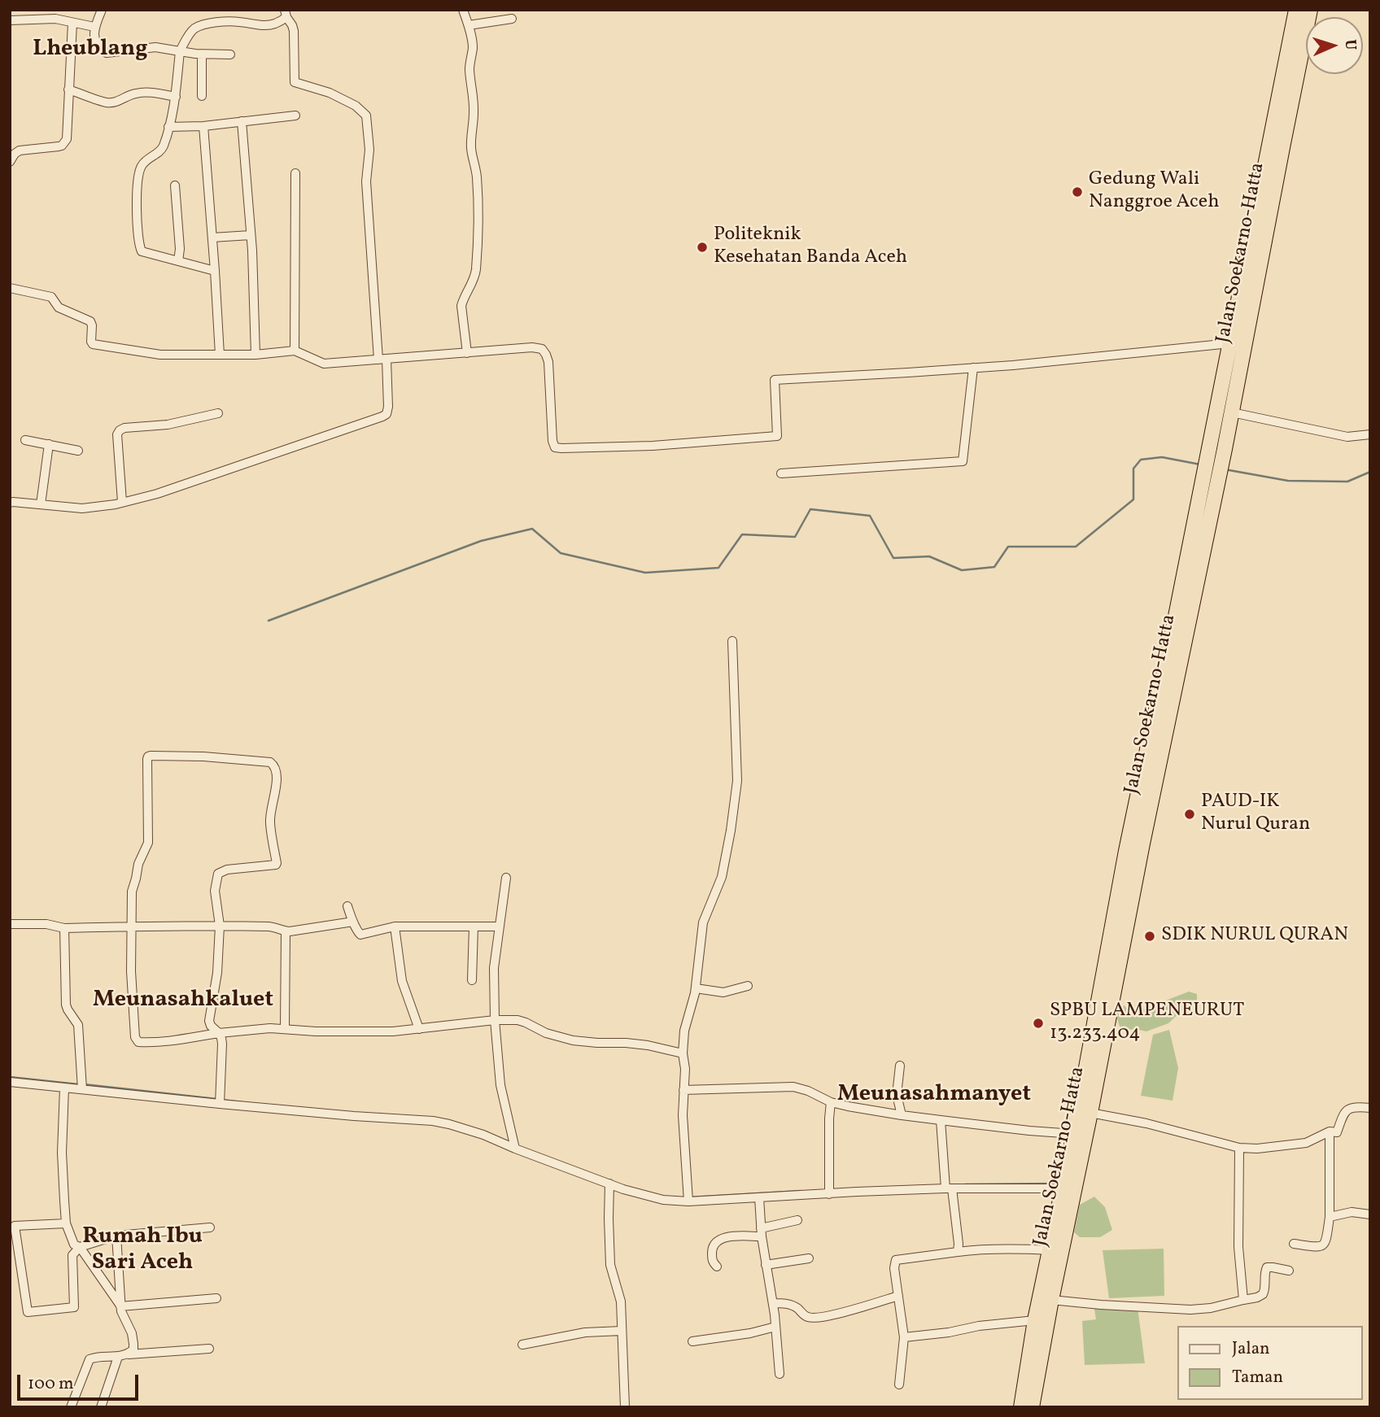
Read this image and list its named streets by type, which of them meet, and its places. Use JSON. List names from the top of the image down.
{
  "streets": {
    "highway": ["Jalan Soekarno-Hatta"]
  },
  "districts": [
    "Lheublang",
    "Meunasahkaluet",
    "Meunasahmanyet",
    "Rumah Ibu Sari Aceh"
  ],
  "places": [
    "Gedung Wali Nanggroe Aceh",
    "Politeknik Kesehatan Banda Aceh",
    "PAUD-IK Nurul Quran",
    "SDIK NURUL QURAN",
    "SPBU LAMPENEURUT 13.233.404"
  ],
  "legend": ["Jalan", "Taman"],
  "scale_bar": "100 m",
  "north": "right"
}
